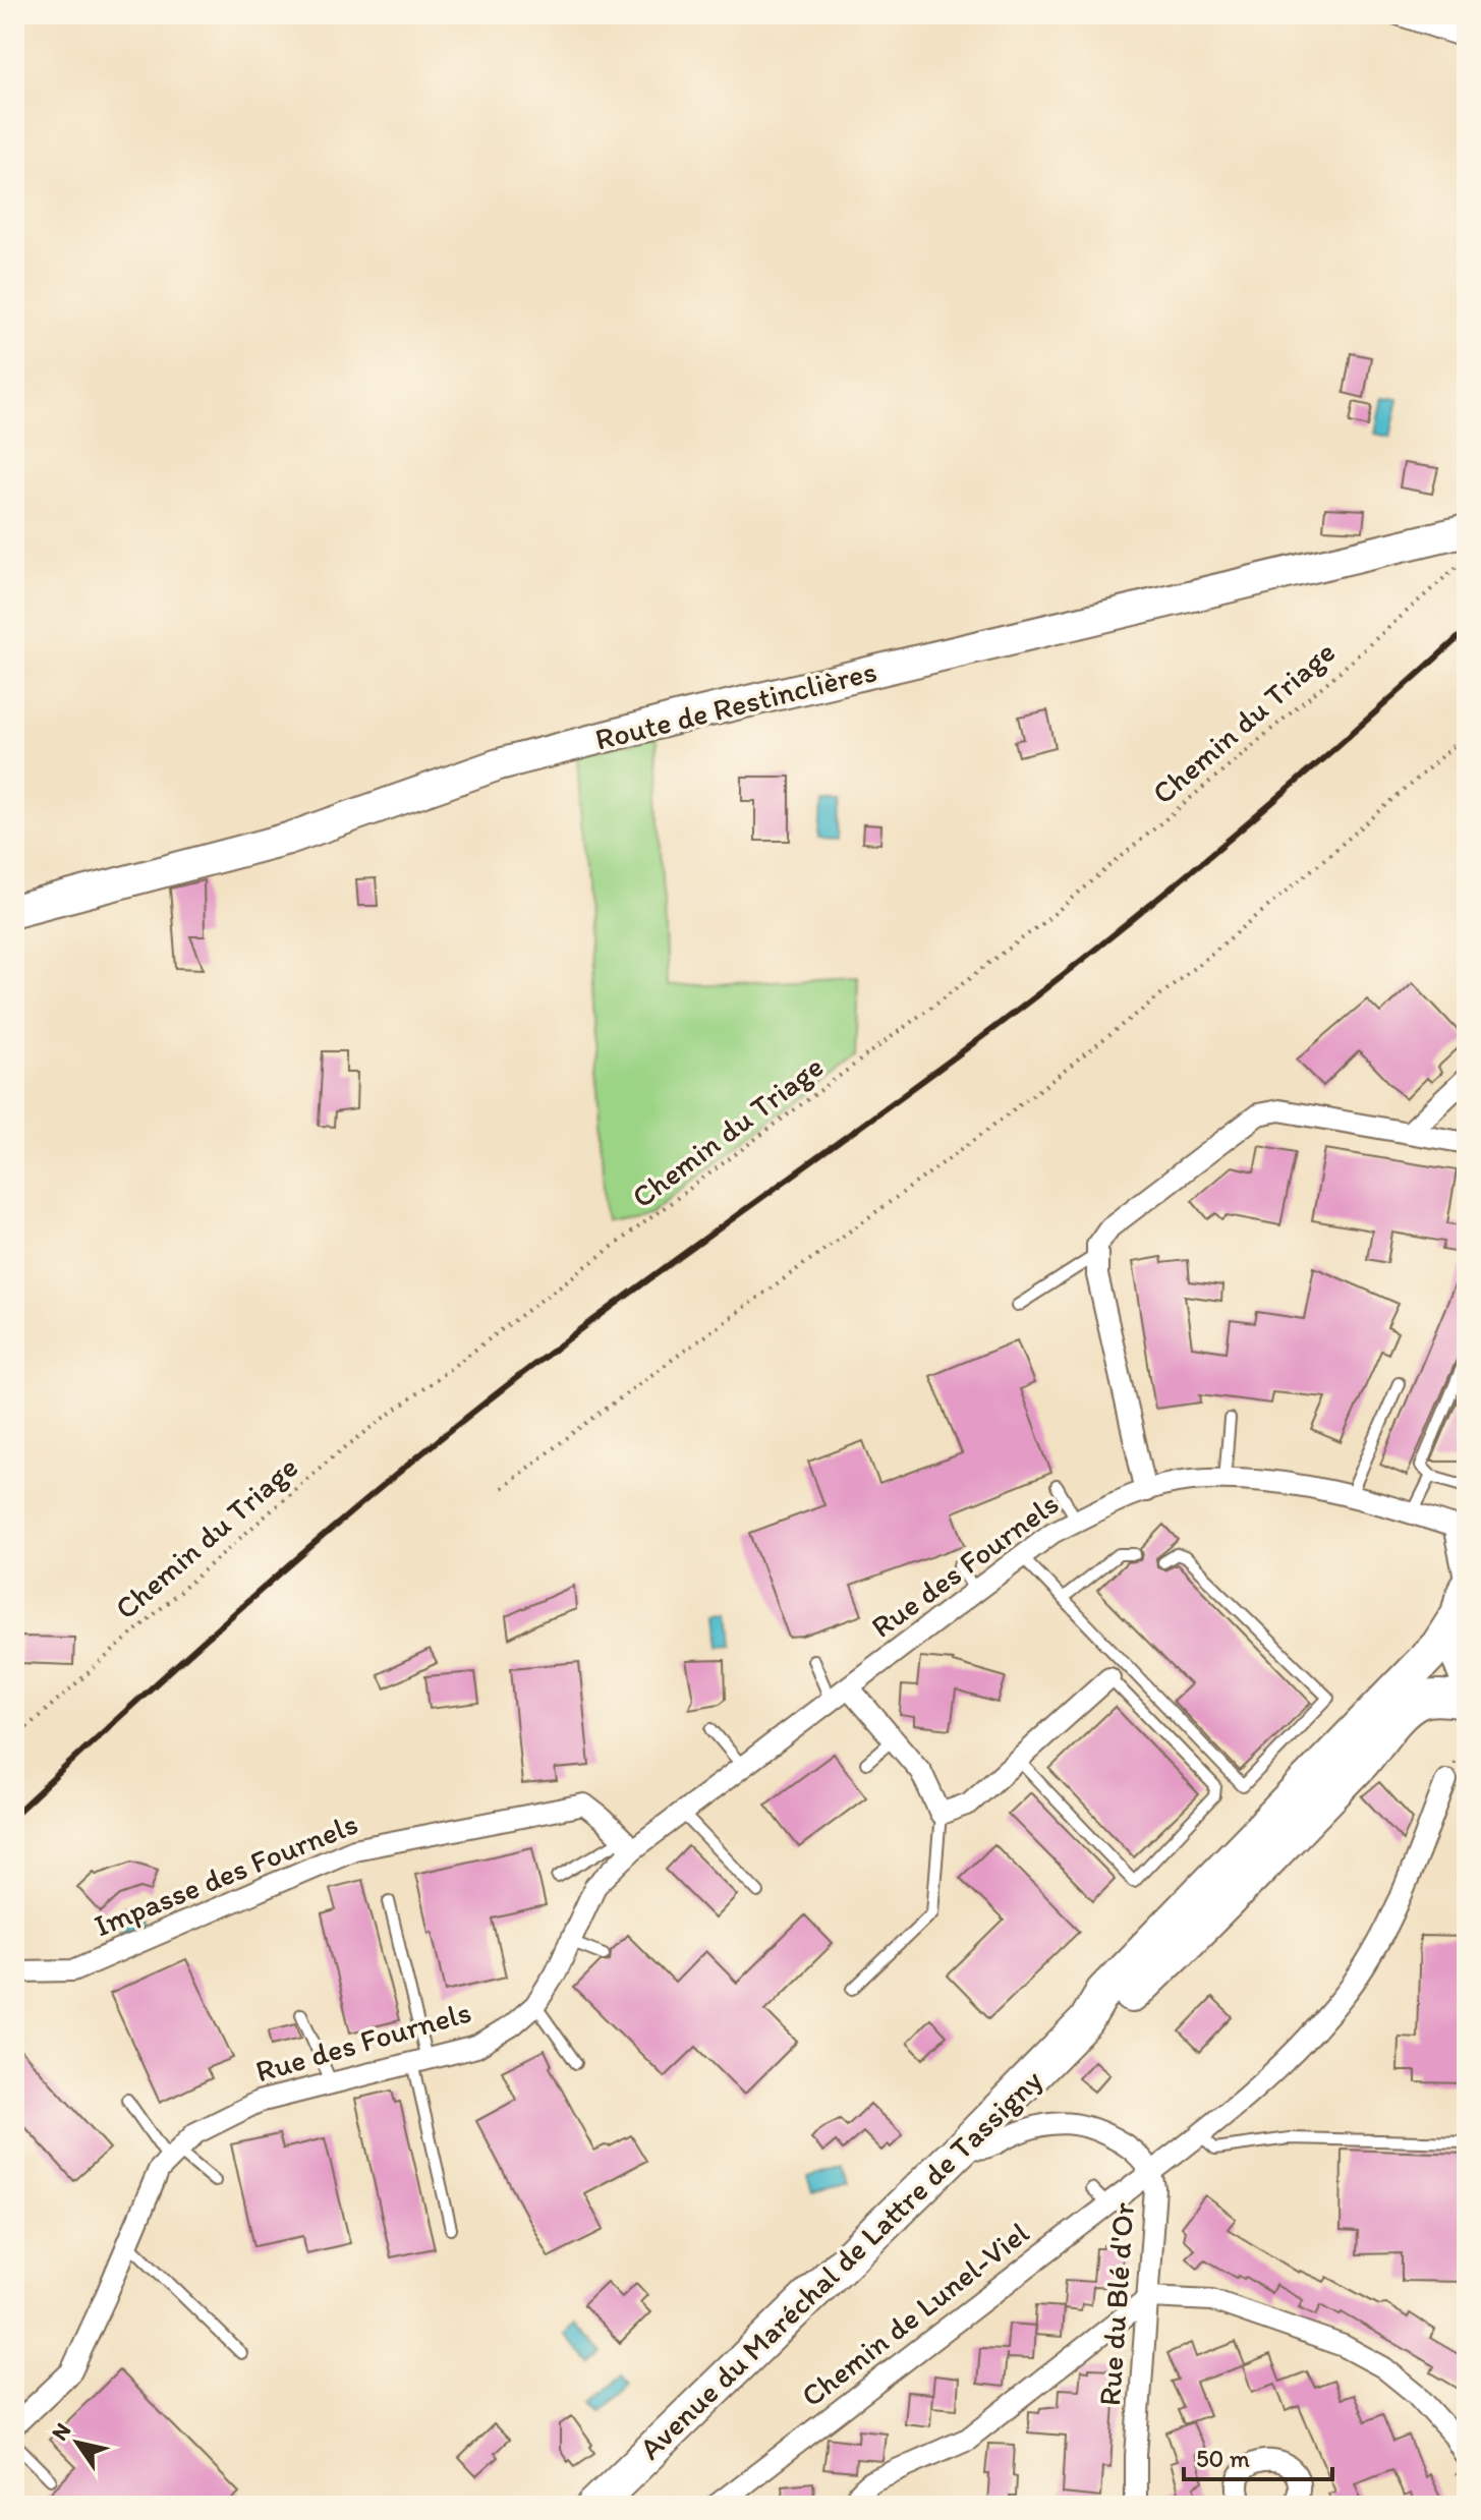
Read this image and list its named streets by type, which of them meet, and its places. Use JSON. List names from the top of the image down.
{
  "streets": {
    "main road": ["Avenue du Maréchal de Lattre de Tassigny"],
    "street": [
      "Route de Restinclières",
      "Rue des Fournels",
      "Impasse des Fournels",
      "Rue du Blé d'Or",
      "Chemin de Lunel-Viel"
    ],
    "path": ["Chemin du Triage"]
  },
  "crossings": [
    ["Rue des Fournels", "Impasse des Fournels"],
    ["Rue des Fournels", "Avenue du Maréchal de Lattre de Tassigny"],
    ["Avenue du Maréchal de Lattre de Tassigny", "Rue du Blé d'Or"],
    ["Rue du Blé d'Or", "Chemin de Lunel-Viel"]
  ],
  "scale_bar": "50 m",
  "north": "top left"
}
